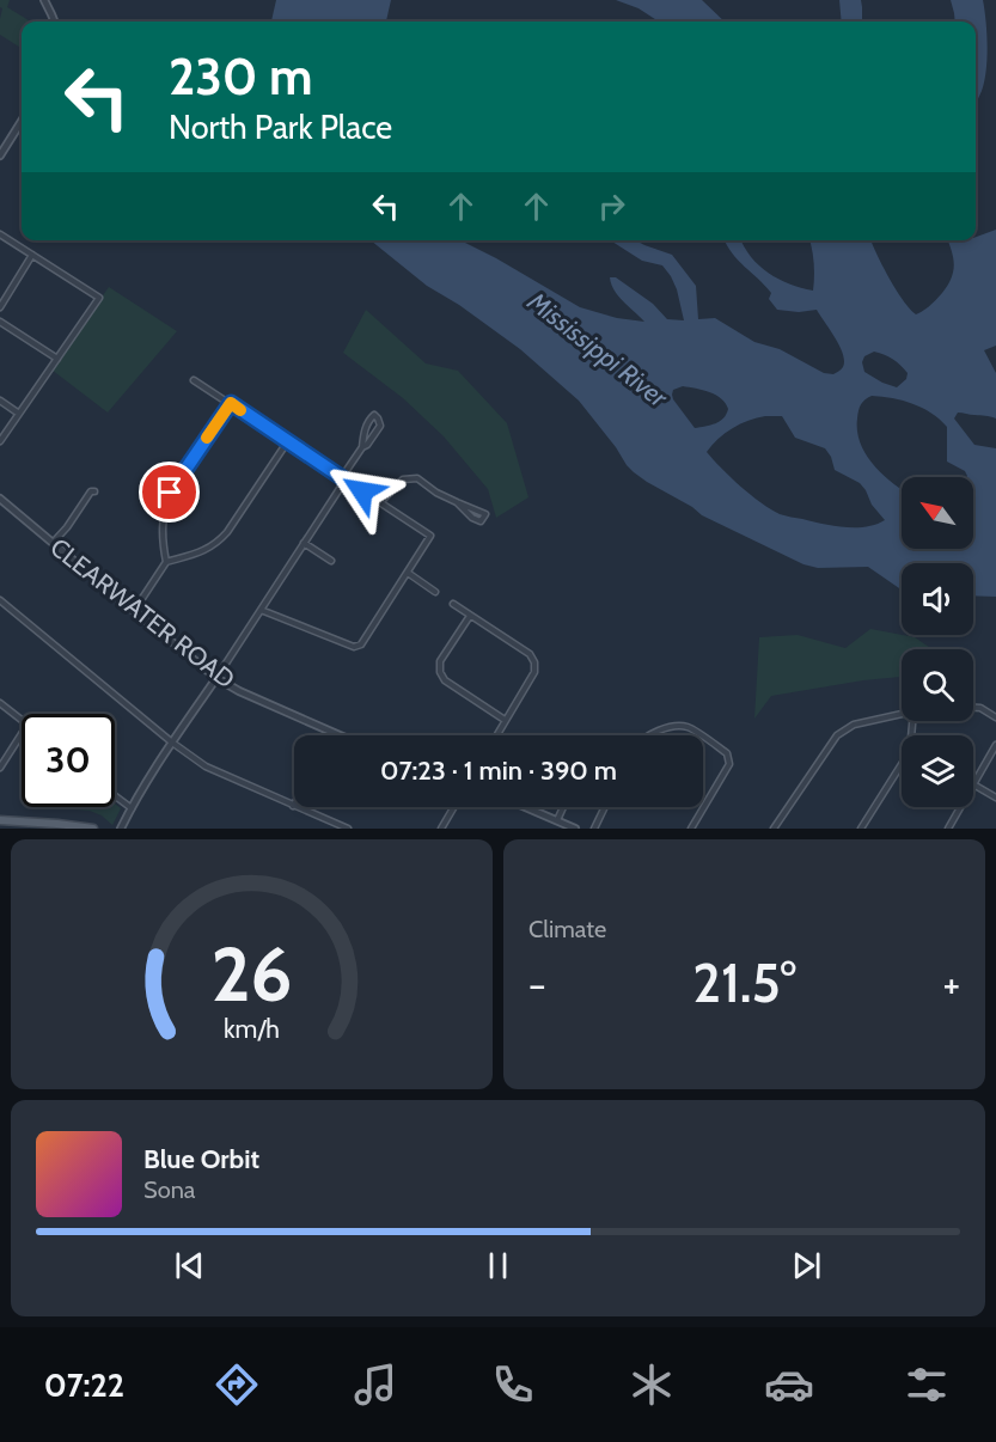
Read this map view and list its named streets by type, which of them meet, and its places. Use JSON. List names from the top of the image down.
{
  "streets": {
    "street": ["CLEARWATER ROAD"]
  },
  "water": ["Mississippi River"],
  "north": "top left",
  "page": {
    "turn": ["230 m", "North Park Place"],
    "limit": "30",
    "trip": "07:23 · 1 min · 390 m",
    "tile": "Climate",
    "heat": ["−", "21.5°", "+"],
    "song": ["Blue Orbit", "Sona"],
    "tabs": "07:22",
    "gauge": ["26", "km/h"]
  }
}
